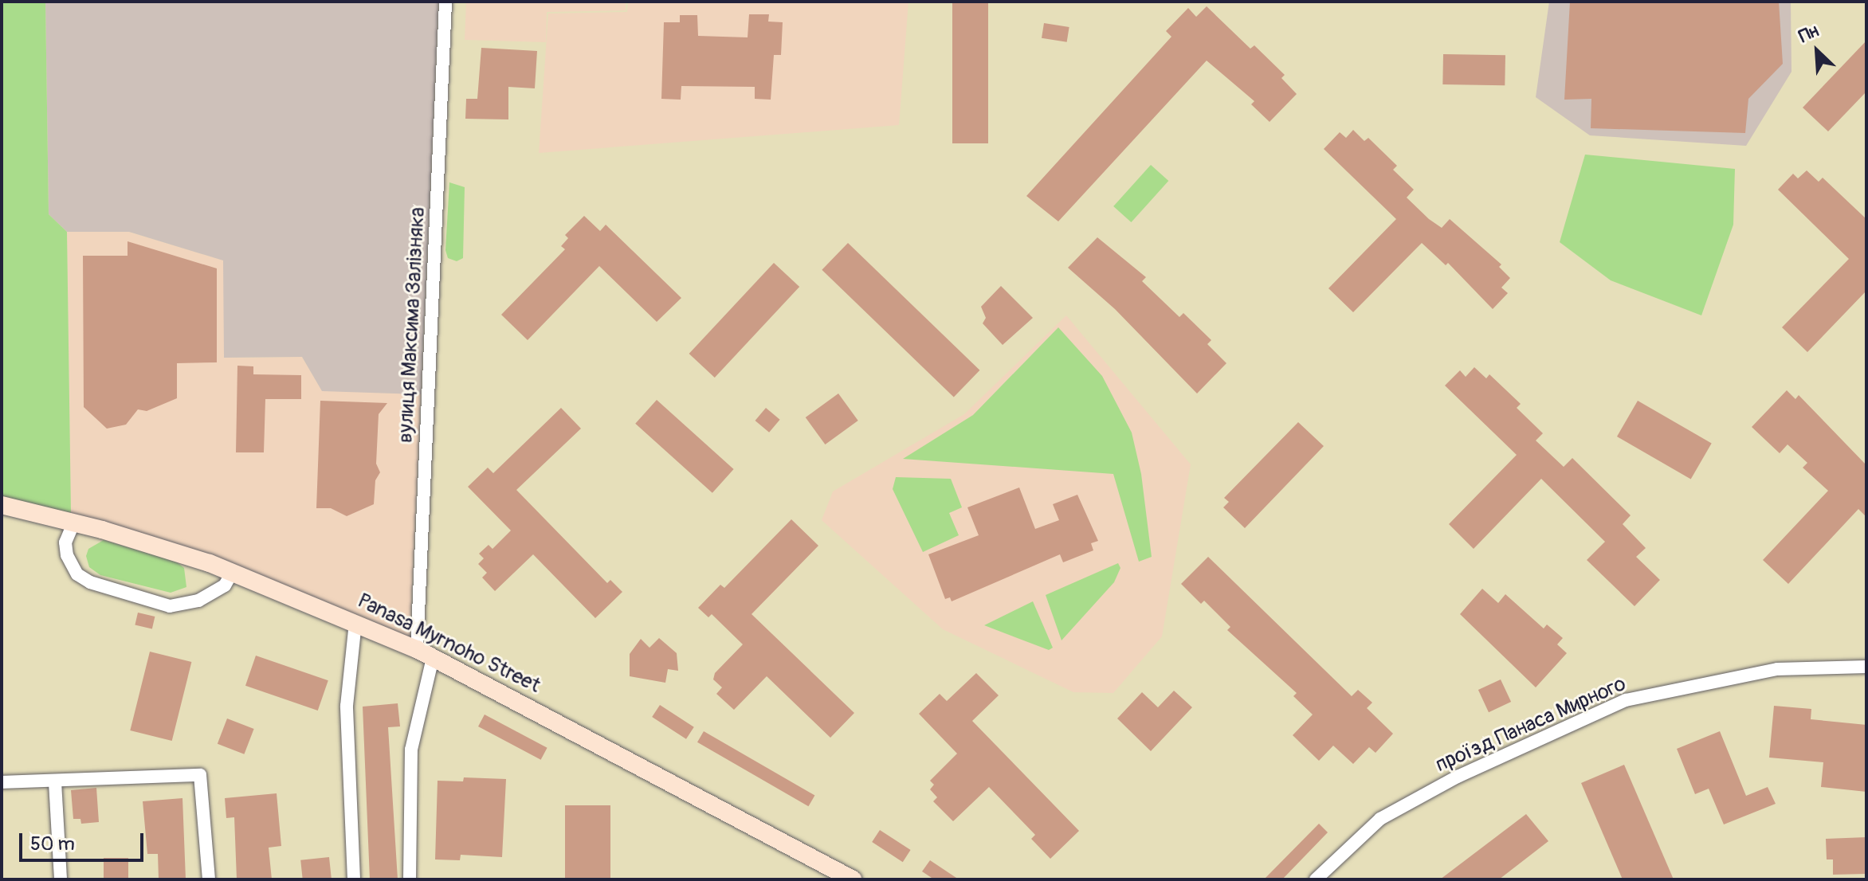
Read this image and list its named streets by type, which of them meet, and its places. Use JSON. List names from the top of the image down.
{
  "streets": {
    "main road": ["Panasa Myrnoho Street"],
    "street": ["вулиця Максима Залізняка", "проїзд Панаса Мирного"]
  },
  "crossings": [
    ["вулиця Максима Залізняка", "Panasa Myrnoho Street"]
  ],
  "scale_bar": "50 m",
  "north": "top left"
}
